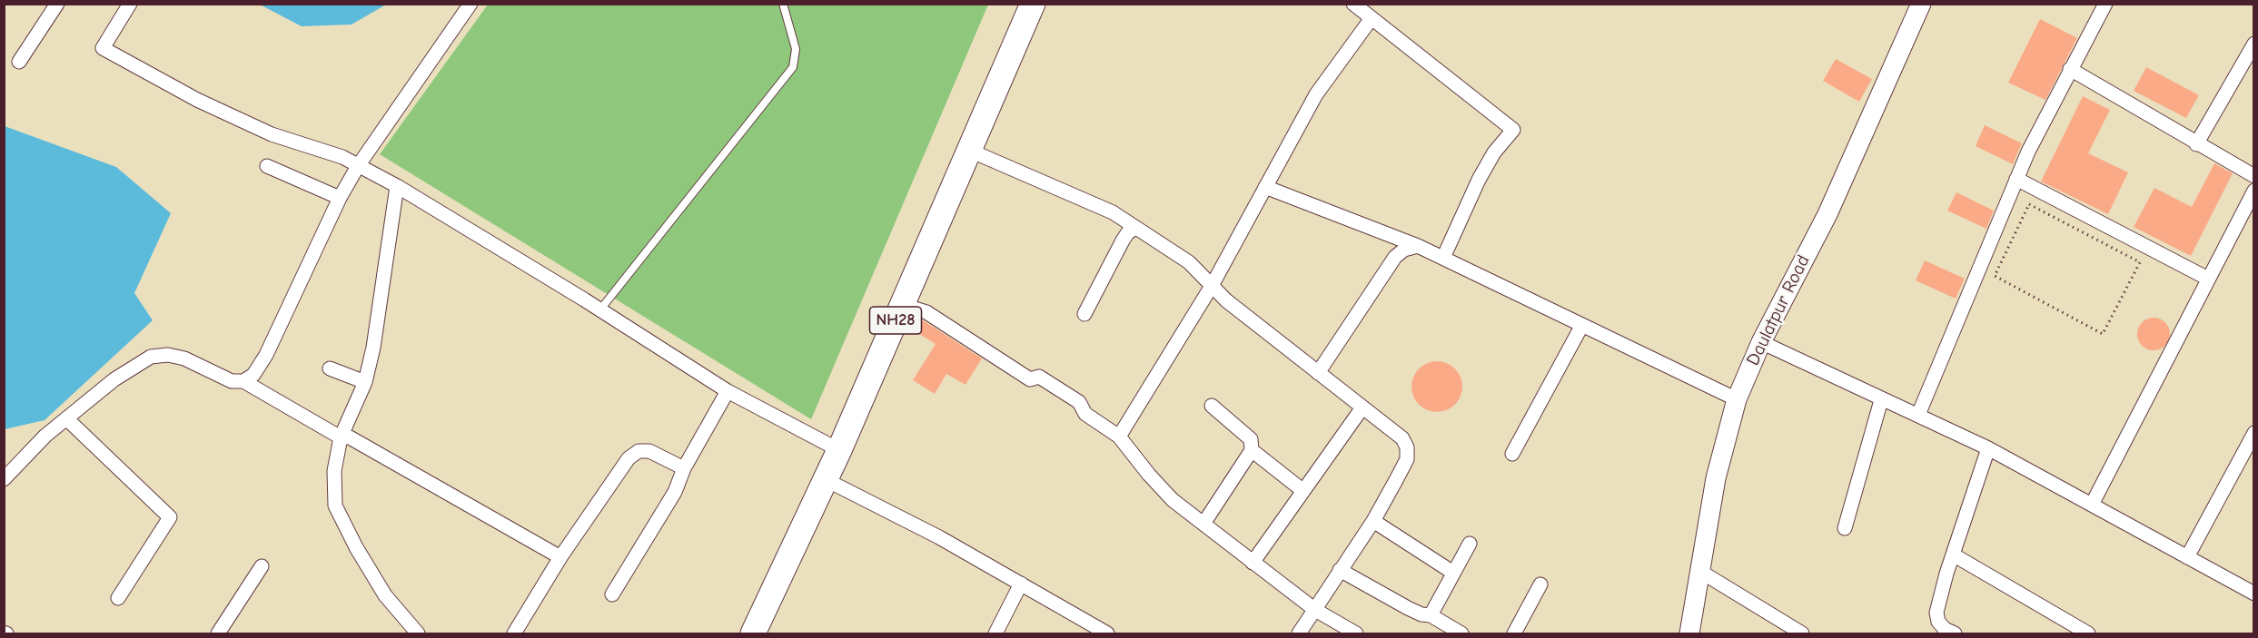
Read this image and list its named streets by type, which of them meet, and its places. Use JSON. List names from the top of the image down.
{
  "streets": {
    "highway": ["NH28"],
    "street": ["Daulatpur Road"]
  }
}
